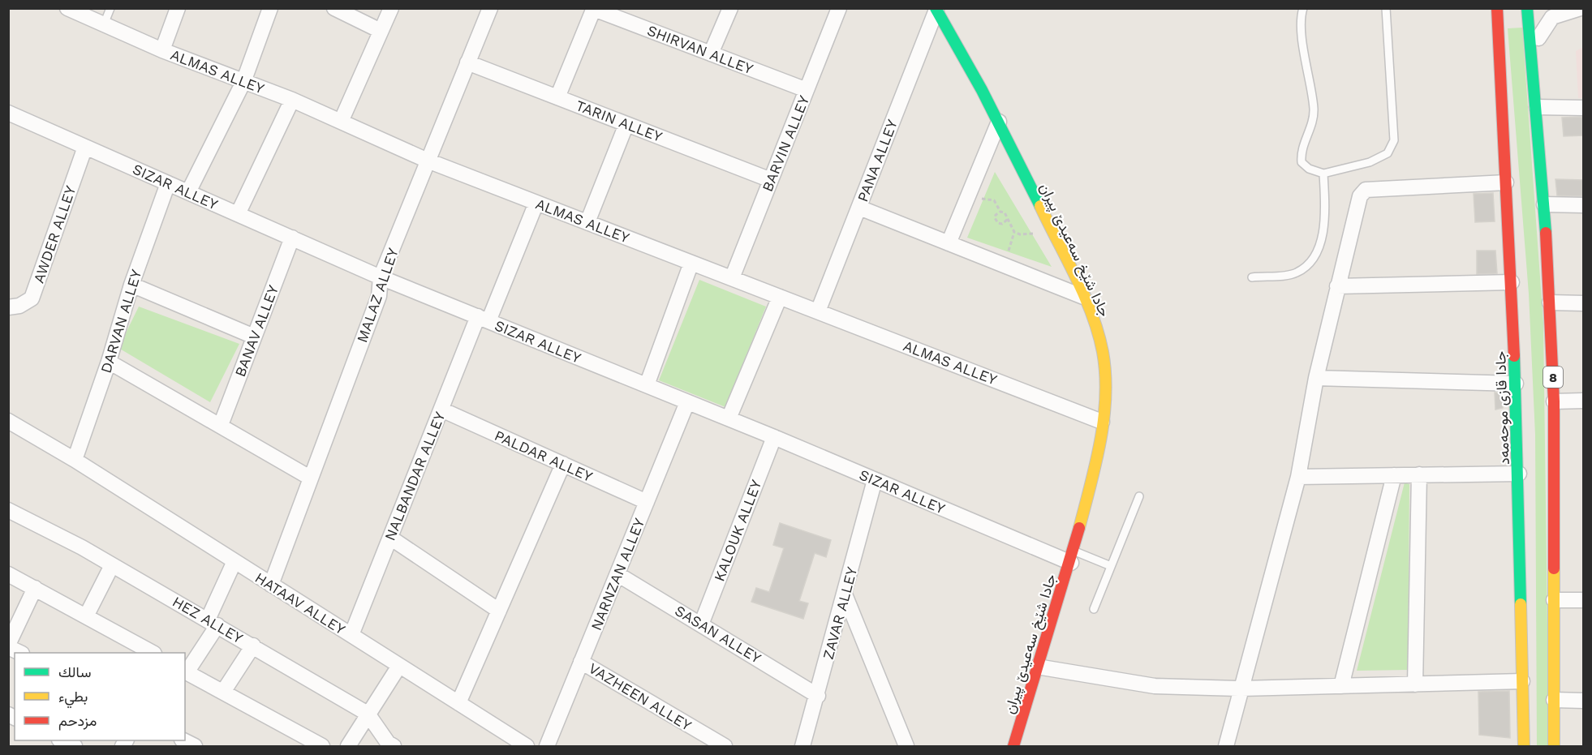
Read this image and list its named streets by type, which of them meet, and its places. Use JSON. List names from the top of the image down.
{
  "streets": {
    "main road": ["جادا شێخ سەعیدێ پیران", "8", "جادا قازی موحەمەد"],
    "street": [
      "SHIRVAN ALLEY",
      "ALMAS ALLEY",
      "TARIN ALLEY",
      "BARVIN ALLEY",
      "PANA ALLEY",
      "SIZAR ALLEY",
      "AWDER ALLEY",
      "MALAZ ALLEY",
      "DARVAN ALLEY",
      "BANAV ALLEY",
      "PALDAR ALLEY",
      "NALBANDAR ALLEY",
      "KALOUK ALLEY",
      "NARNZAN ALLEY",
      "HATAAV ALLEY",
      "ZAVAR ALLEY",
      "HEZ ALLEY",
      "SASAN ALLEY",
      "VAZHEEN ALLEY"
    ]
  },
  "crossings": [
    ["SHIRVAN ALLEY", "BARVIN ALLEY"],
    ["ALMAS ALLEY", "BARVIN ALLEY"],
    ["ALMAS ALLEY", "PANA ALLEY"],
    ["ALMAS ALLEY", "جادا شێخ سەعیدێ پیران"],
    ["ALMAS ALLEY", "MALAZ ALLEY"],
    ["ALMAS ALLEY", "NALBANDAR ALLEY"],
    ["TARIN ALLEY", "BARVIN ALLEY"],
    ["TARIN ALLEY", "MALAZ ALLEY"],
    ["PANA ALLEY", "جادا شێخ سەعیدێ پیران"],
    ["SIZAR ALLEY", "AWDER ALLEY"],
    ["SIZAR ALLEY", "جادا شێخ سەعیدێ پیران"],
    ["SIZAR ALLEY", "MALAZ ALLEY"],
    ["SIZAR ALLEY", "DARVAN ALLEY"],
    ["SIZAR ALLEY", "BANAV ALLEY"],
    ["SIZAR ALLEY", "NALBANDAR ALLEY"],
    ["SIZAR ALLEY", "KALOUK ALLEY"],
    ["SIZAR ALLEY", "NARNZAN ALLEY"],
    ["SIZAR ALLEY", "ZAVAR ALLEY"],
    ["MALAZ ALLEY", "HATAAV ALLEY"],
    ["DARVAN ALLEY", "HATAAV ALLEY"],
    ["PALDAR ALLEY", "NALBANDAR ALLEY"],
    ["PALDAR ALLEY", "NARNZAN ALLEY"],
    ["NALBANDAR ALLEY", "HATAAV ALLEY"],
    ["KALOUK ALLEY", "SASAN ALLEY"],
    ["NARNZAN ALLEY", "SASAN ALLEY"],
    ["NARNZAN ALLEY", "VAZHEEN ALLEY"],
    ["ZAVAR ALLEY", "SASAN ALLEY"]
  ],
  "legend": ["سالك", "بطيء", "مزدحم"]
}
